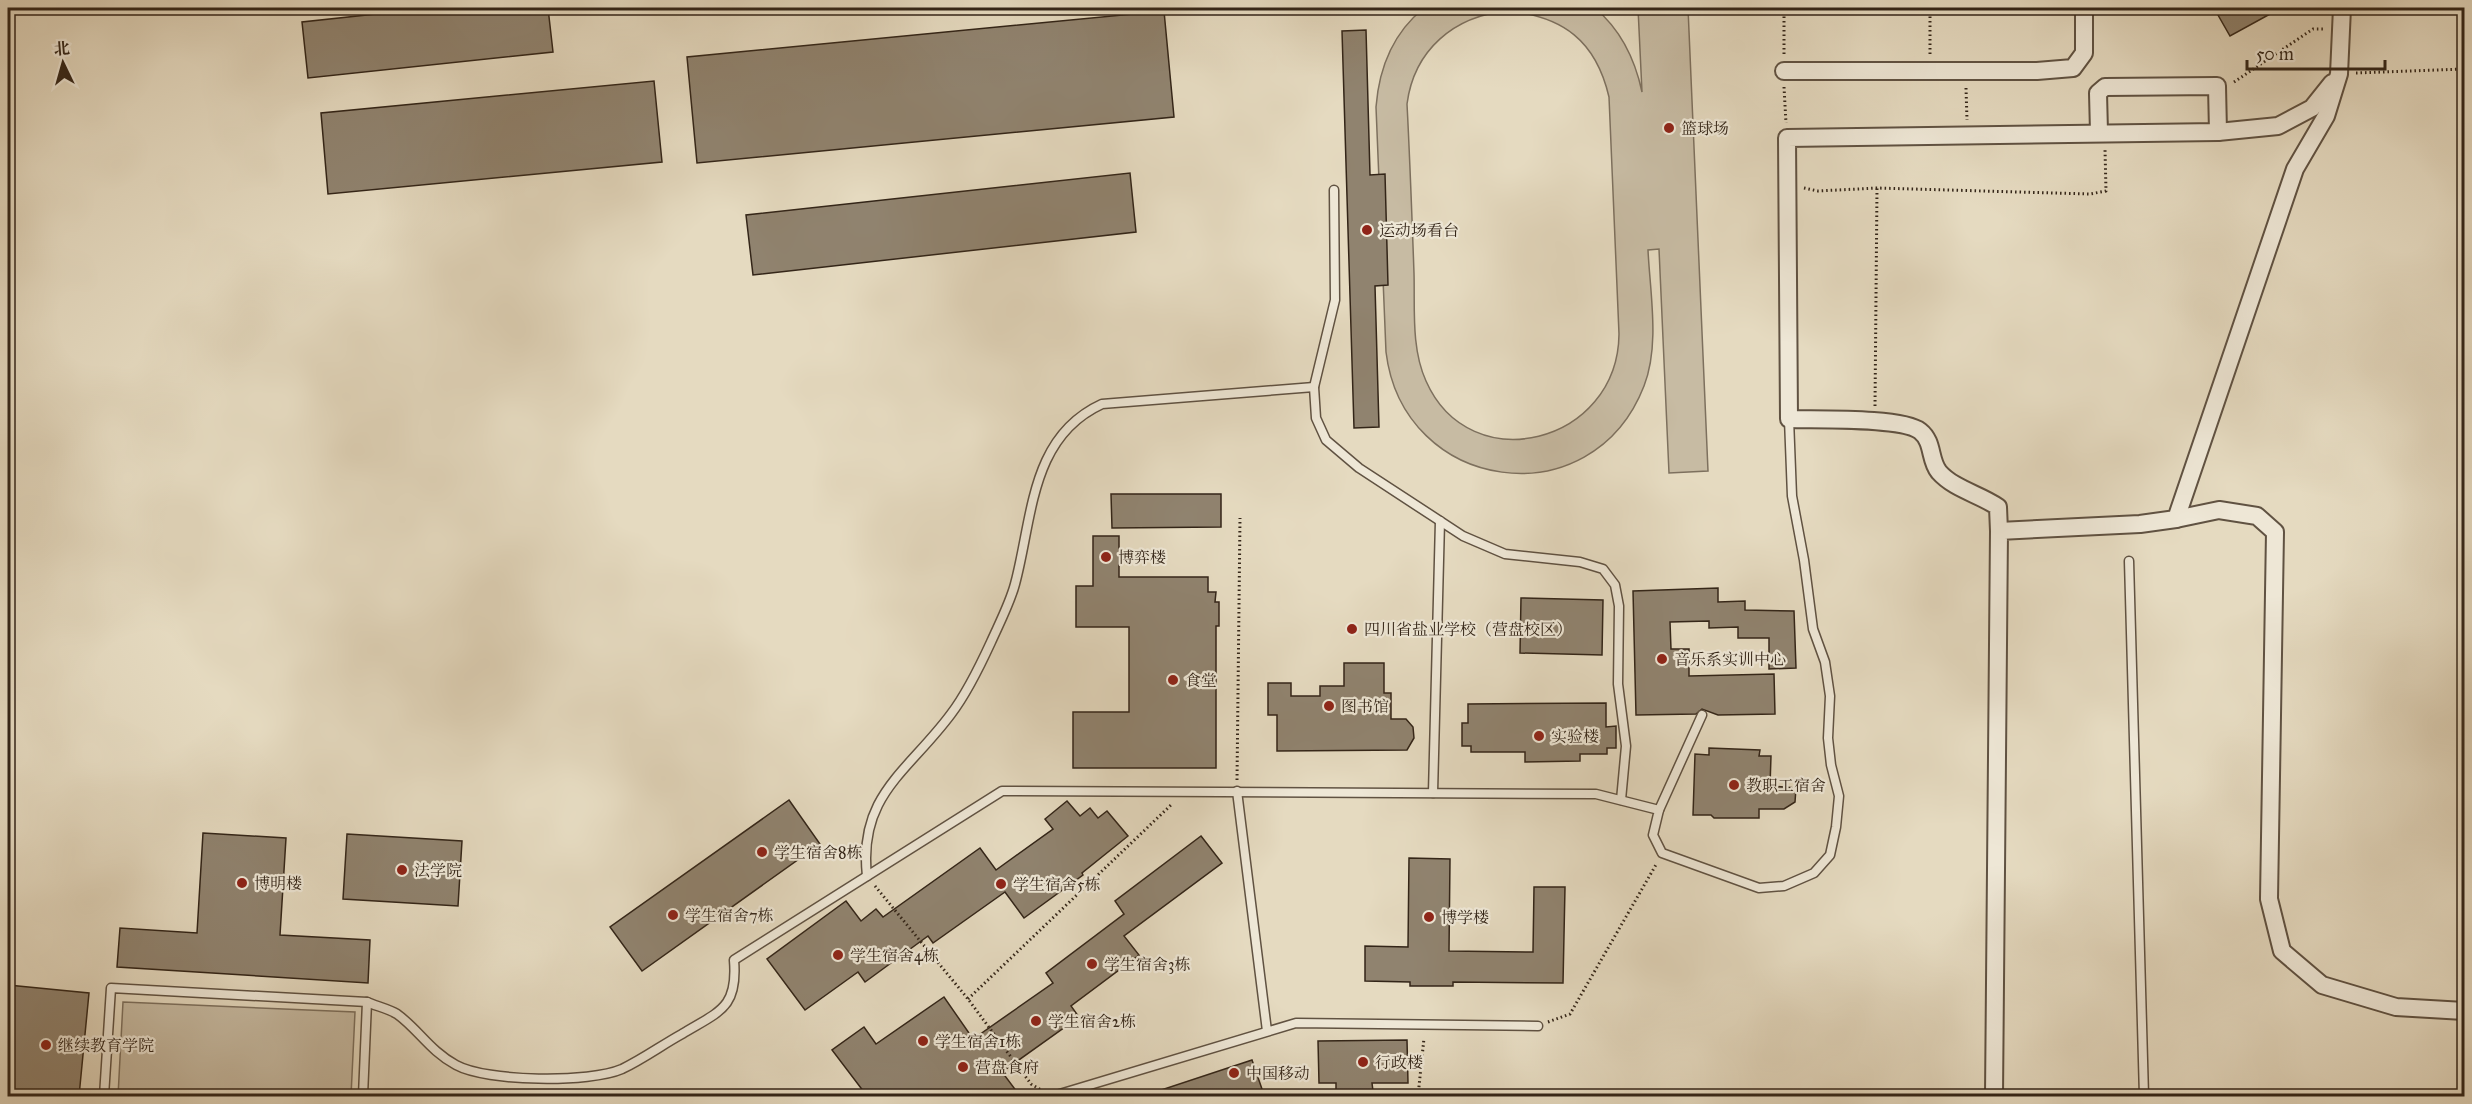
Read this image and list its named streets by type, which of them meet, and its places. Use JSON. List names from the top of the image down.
{
  "places": [
    "篮球场",
    "运动场看台",
    "博弈楼",
    "四川省盐业学校（营盘校区）",
    "音乐系实训中心",
    "食堂",
    "图书馆",
    "实验楼",
    "教职工宿舍",
    "学生宿舍8栋",
    "法学院",
    "博明楼",
    "学生宿舍5栋",
    "学生宿舍7栋",
    "博学楼",
    "学生宿舍4栋",
    "学生宿舍3栋",
    "学生宿舍2栋",
    "学生宿舍1栋",
    "继续教育学院",
    "行政楼",
    "营盘食府",
    "中国移动"
  ],
  "scale_bar": "50 m",
  "north": "top"
}
